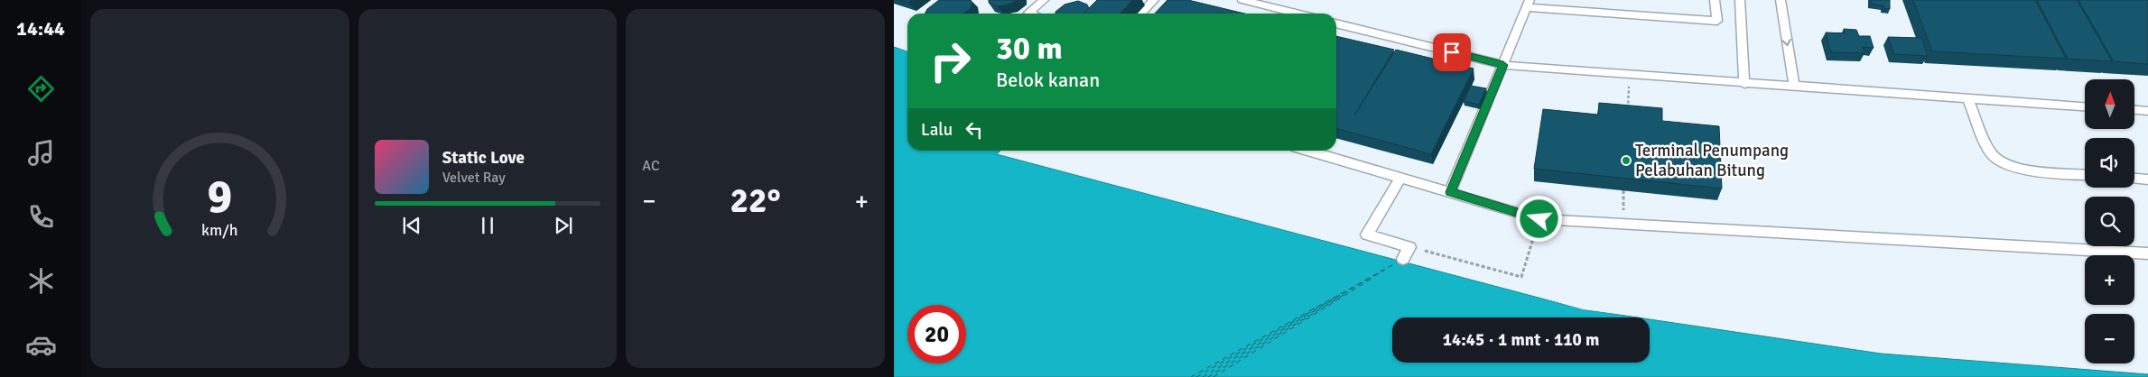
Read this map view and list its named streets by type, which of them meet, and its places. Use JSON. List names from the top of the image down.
{
  "places": ["Terminal Penumpang Pelabuhan Bitung"],
  "north": "top",
  "page": {
    "tabs": "14:44",
    "tile": "AC",
    "turn": ["30 m", "Belok kanan"],
    "map_buttons": ["+", "−"],
    "then": "Lalu",
    "song": ["Static Love", "Velvet Ray"],
    "heat": ["−", "22°", "+"],
    "limit": "20",
    "trip": "14:45 · 1 mnt · 110 m",
    "gauge": ["9", "km/h"]
  }
}
